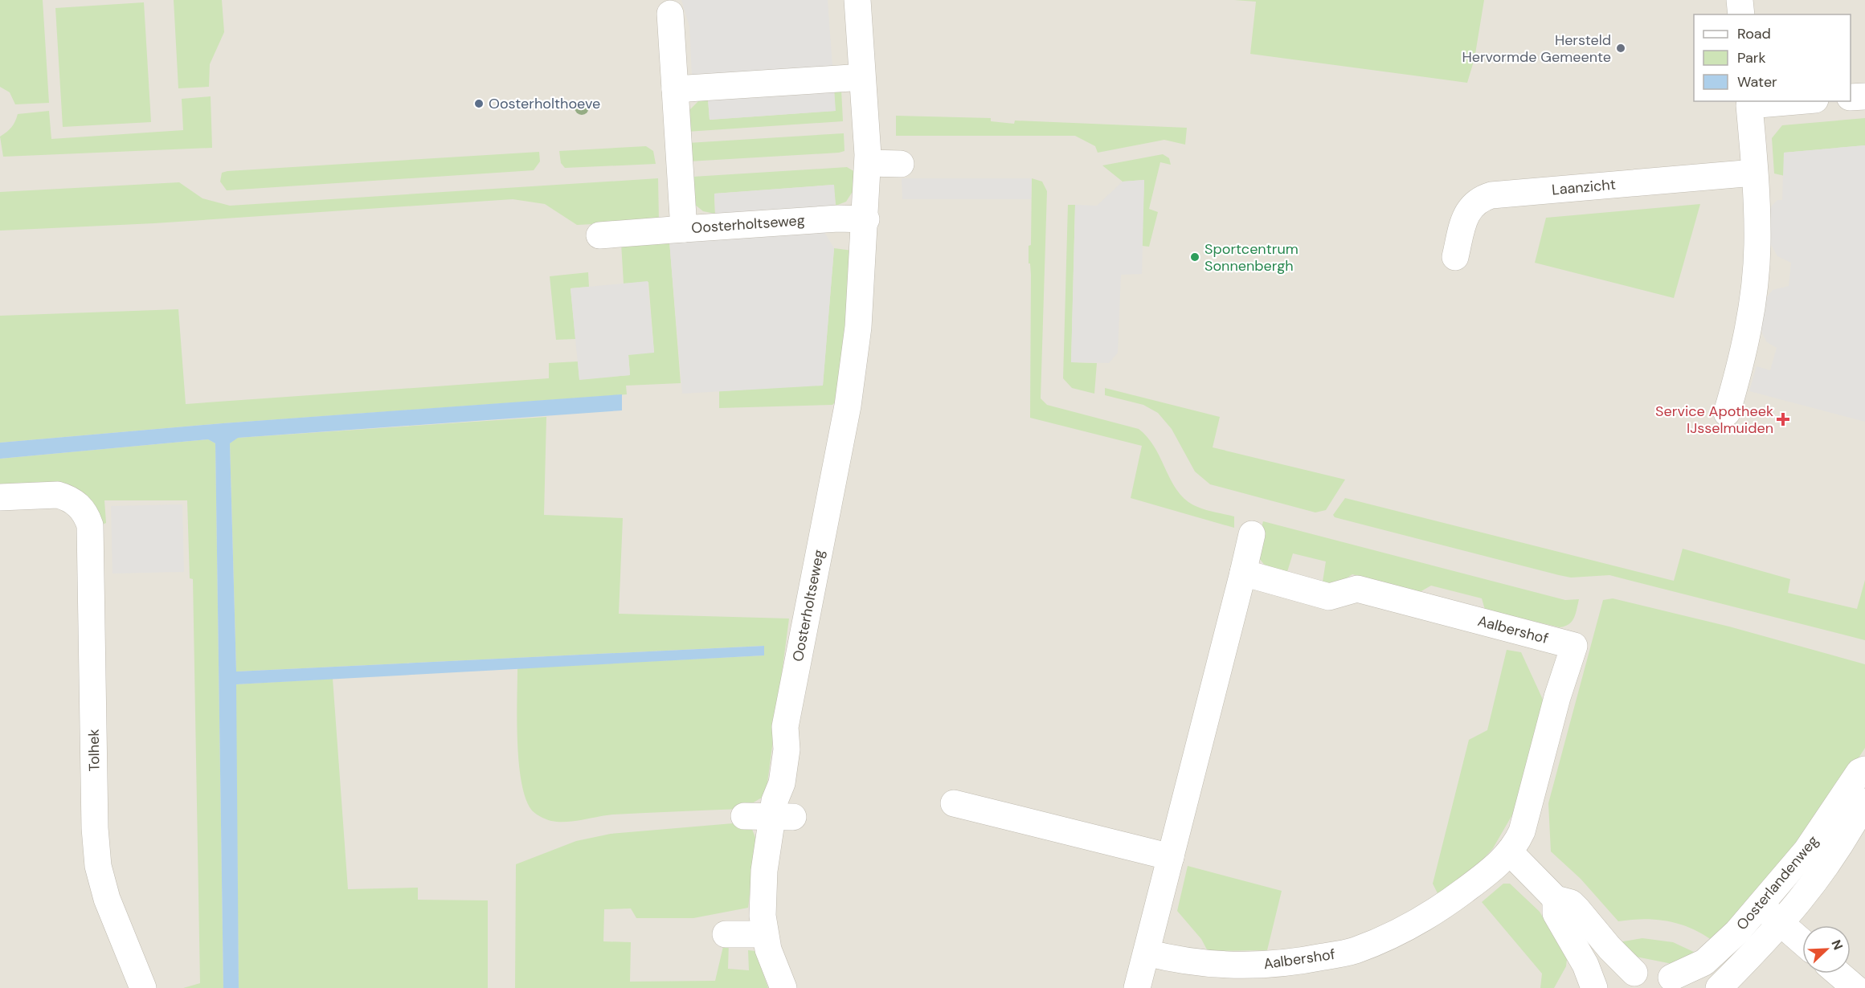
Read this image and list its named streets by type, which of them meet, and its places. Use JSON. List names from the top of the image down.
{
  "streets": {
    "street": [
      "Laanzicht",
      "Oosterholtseweg",
      "Aalbershof",
      "Tolhek",
      "Oosterlandenweg"
    ]
  },
  "places": {
    "other": ["Hersteld Hervormde Gemeente", "Oosterholthoeve", "Sportcentrum Sonnenbergh"],
    "health": ["Service Apotheek IJsselmuiden"]
  },
  "legend": ["Road", "Park", "Water"],
  "north": "top right"
}
